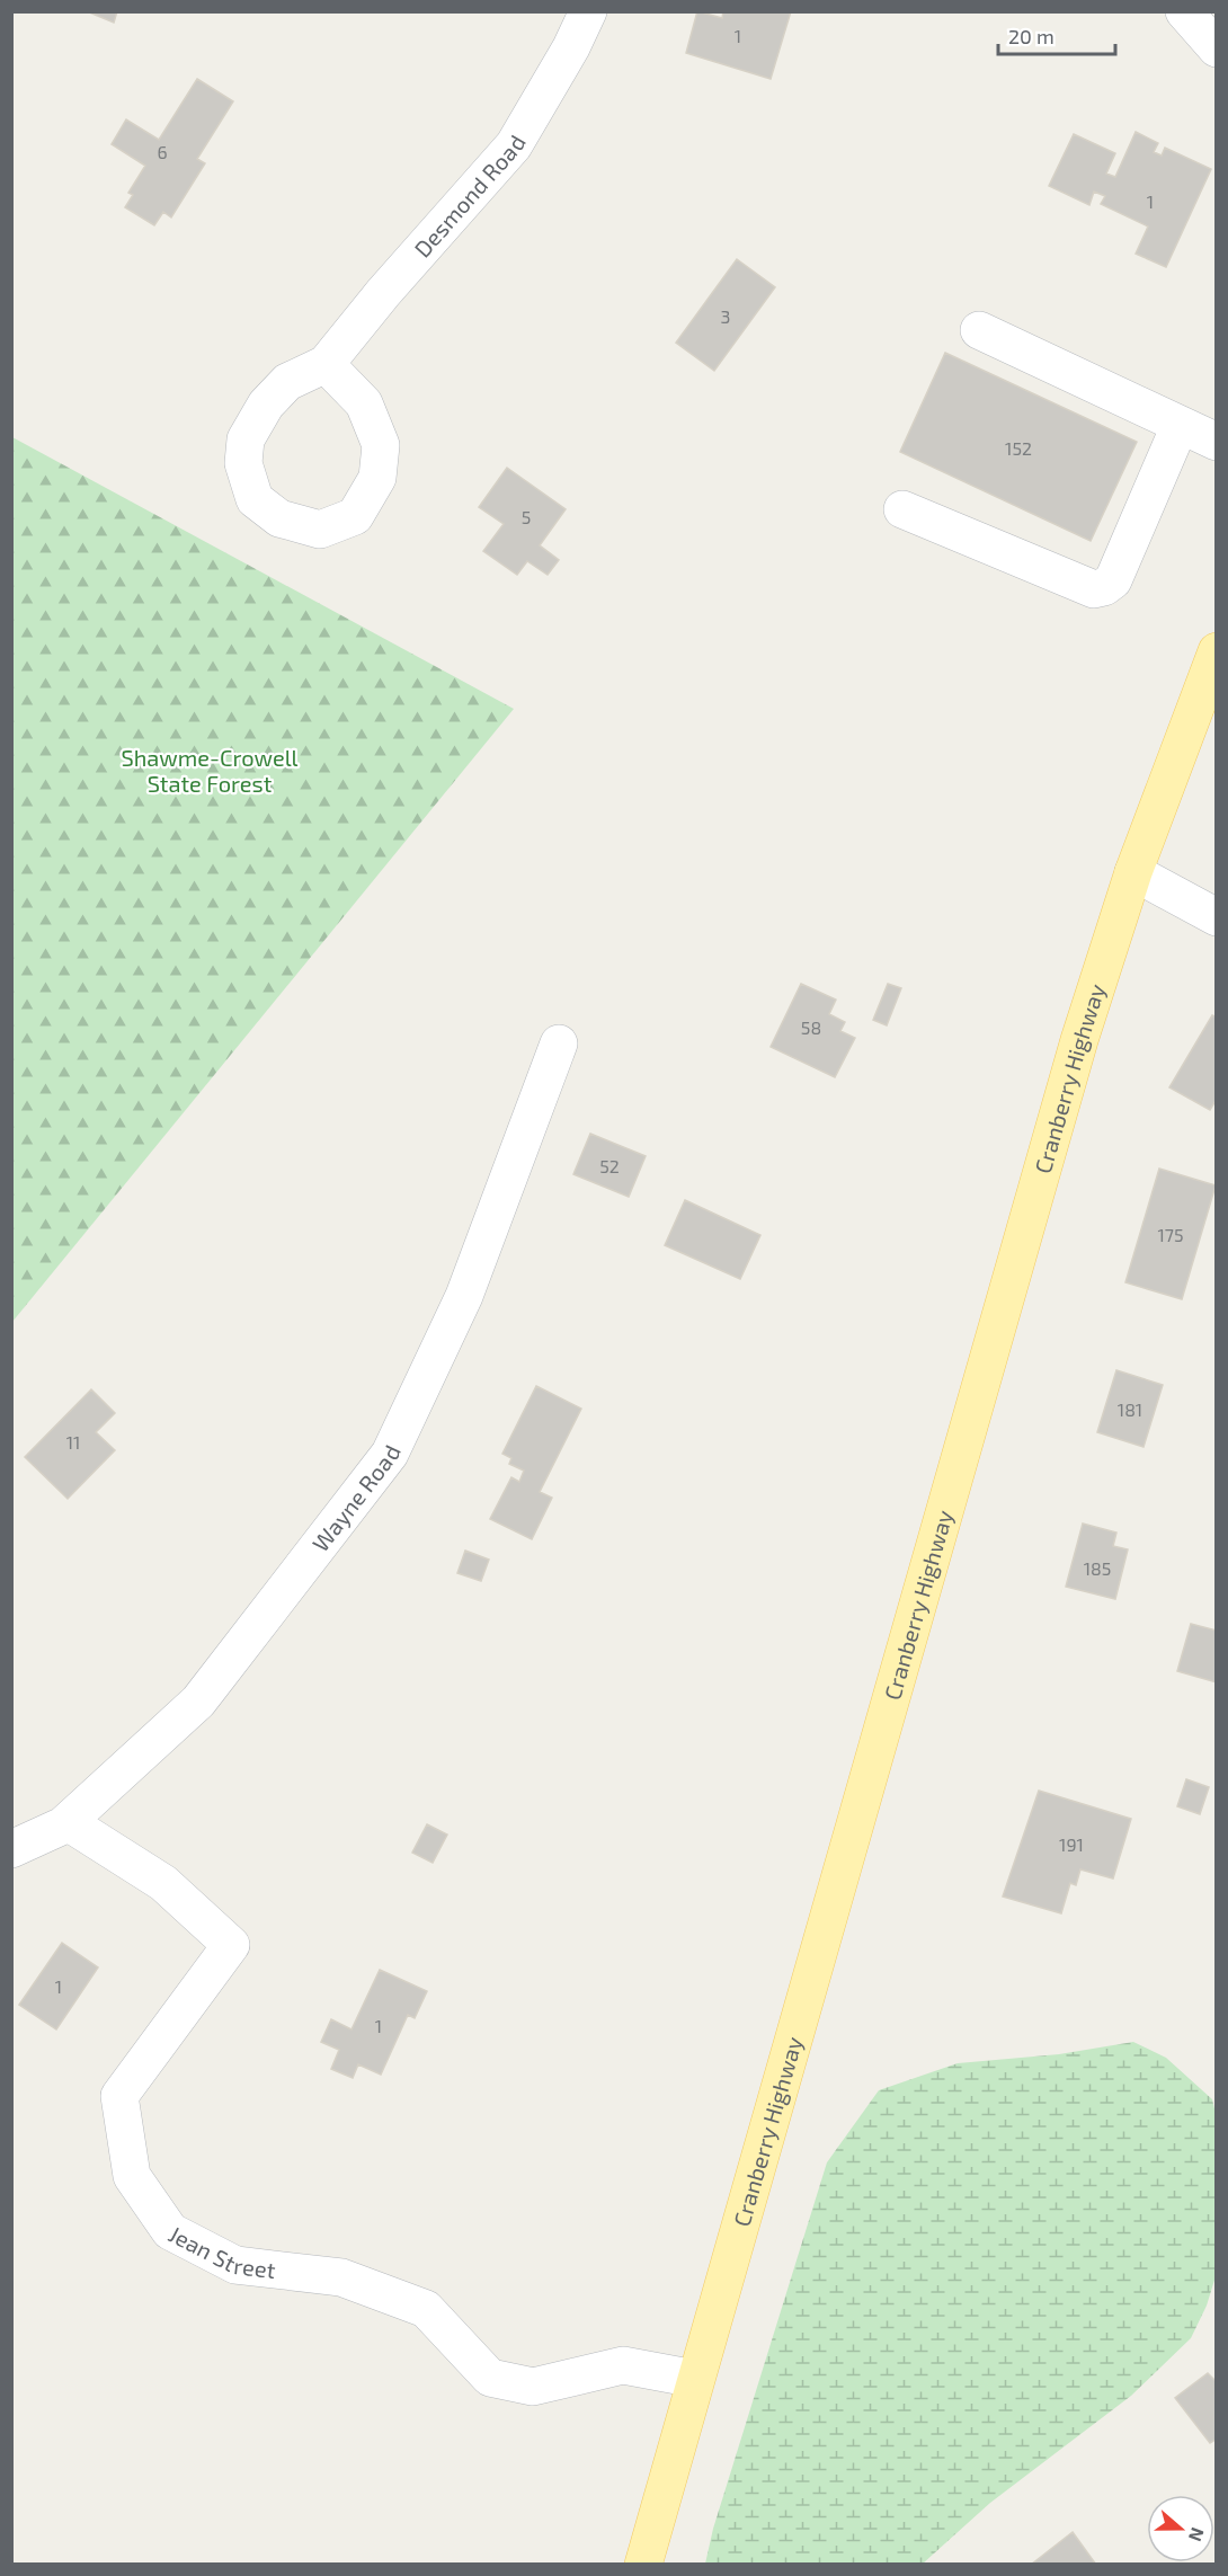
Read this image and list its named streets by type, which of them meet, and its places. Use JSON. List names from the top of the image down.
{
  "streets": {
    "main road": ["Cranberry Highway"],
    "street": ["Desmond Road", "Wayne Road", "Jean Street"]
  },
  "crossings": [
    ["Cranberry Highway", "Jean Street"],
    ["Wayne Road", "Jean Street"]
  ],
  "parks": ["Shawme-Crowell State Forest"],
  "house_numbers": [
    "1",
    "6",
    "1",
    "3",
    "152",
    "5",
    "58",
    "52",
    "175",
    "181",
    "11",
    "185",
    "191",
    "1",
    "1"
  ],
  "scale_bar": "20 m",
  "north": "right"
}
